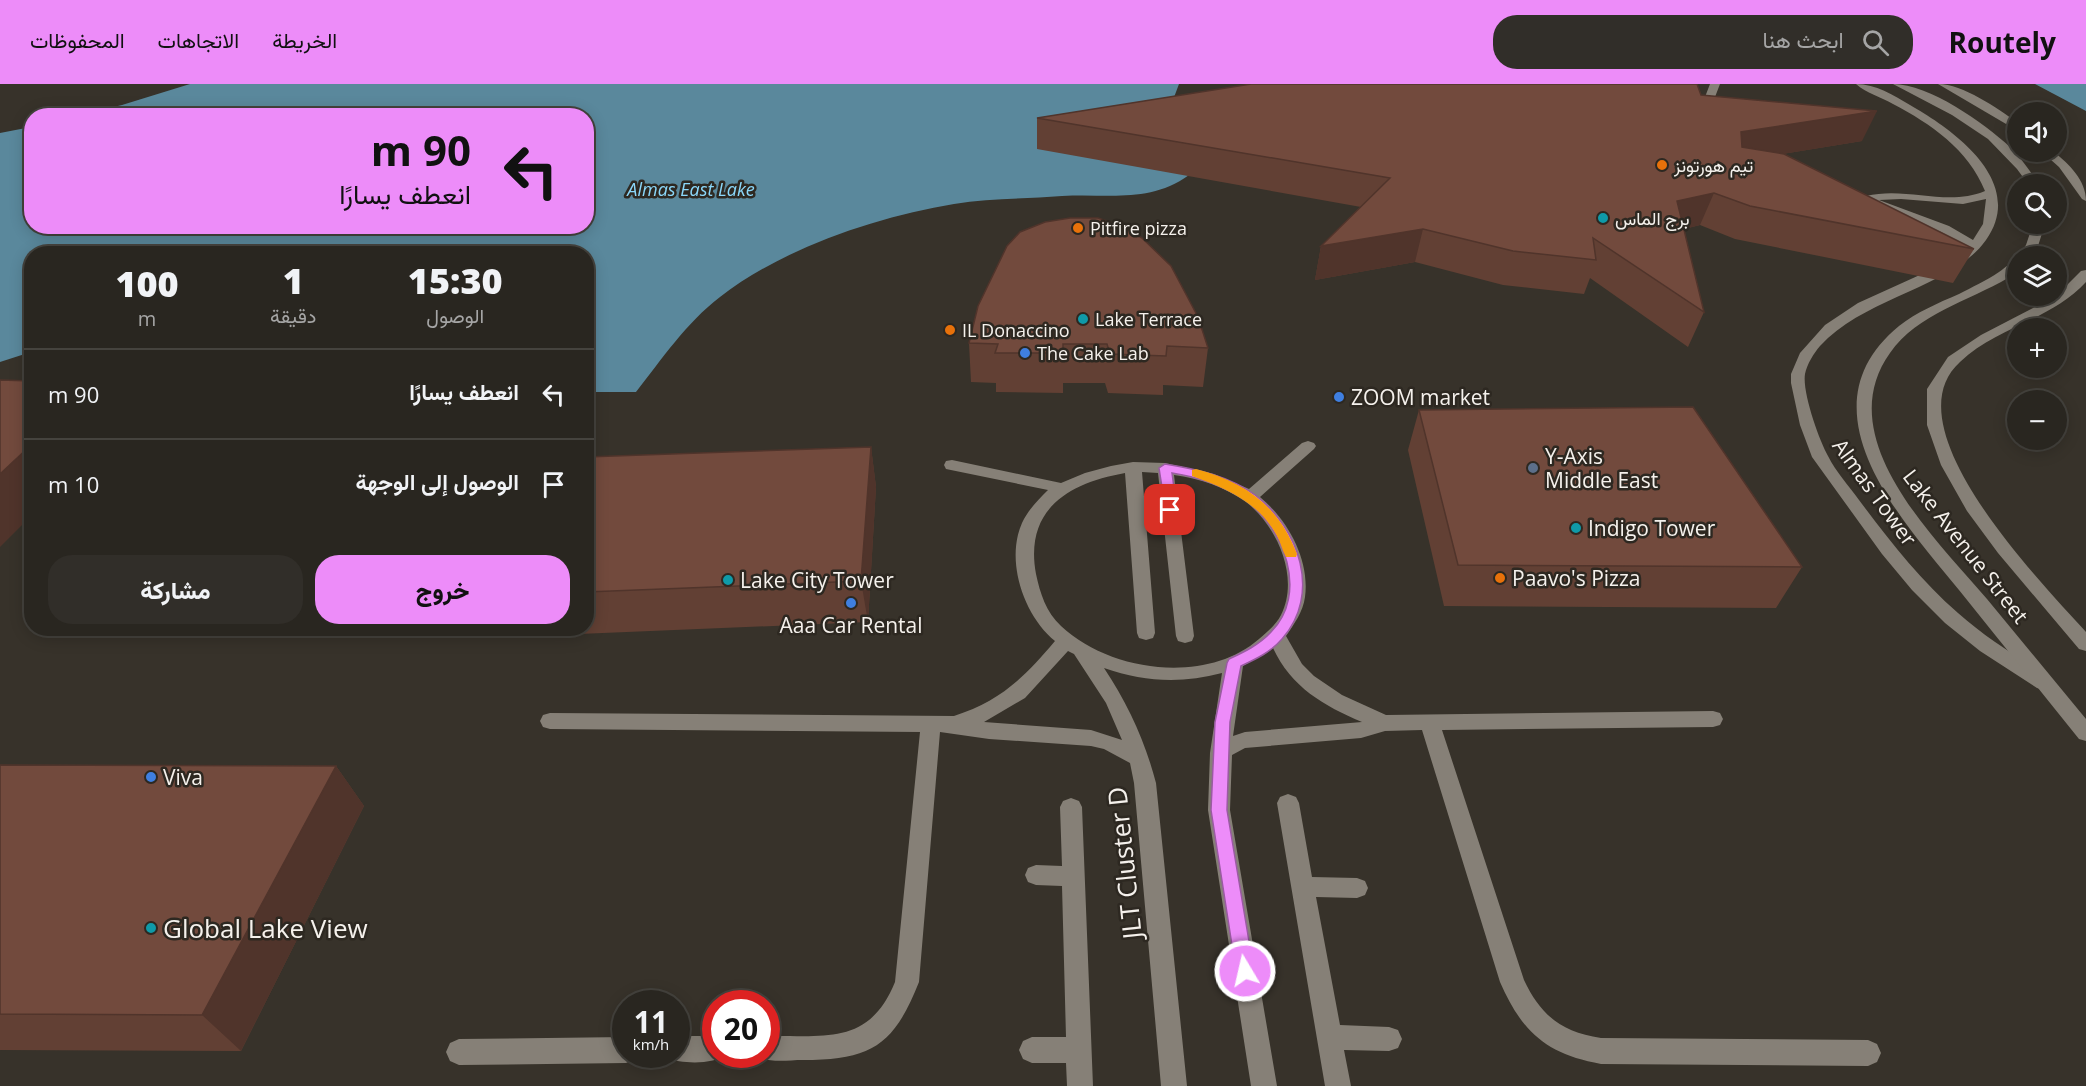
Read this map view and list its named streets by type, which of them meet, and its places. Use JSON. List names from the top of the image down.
{
  "streets": {
    "street": ["Almas Tower", "Lake Avenue Street", "JLT Cluster D"]
  },
  "crossings": [
    ["Almas Tower", "Lake Avenue Street"]
  ],
  "water": ["Almas East Lake"],
  "places": [
    "تيم هورتونز",
    "برج الماس",
    "Pitfire pizza",
    "Lake Terrace",
    "IL Donaccino",
    "The Cake Lab",
    "ZOOM market",
    "Y-Axis Middle East",
    "Indigo Tower",
    "Paavo's Pizza",
    "Lake City Tower",
    "Aaa Car Rental",
    "Viva",
    "Global Lake View"
  ],
  "page": {
    "header": "Routely",
    "search": "ابحث هنا",
    "nav": ["الخريطة", "الاتجاهات", "المحفوظات"],
    "map_buttons": ["+", "−"],
    "turn": ["90 m", "انعطف يسارًا"],
    "eta": [
      "15:30",
      "الوصول",
      "1",
      "دقيقة",
      "100",
      "m"
    ],
    "list": [
      {
        "name": "انعطف يسارًا",
        "value": "90 m"
      },
      {
        "name": "الوصول إلى الوجهة",
        "value": "10 m"
      }
    ],
    "buttons": ["خروج", "مشاركة"],
    "speed": "11 km/h",
    "limit": "20"
  }
}
